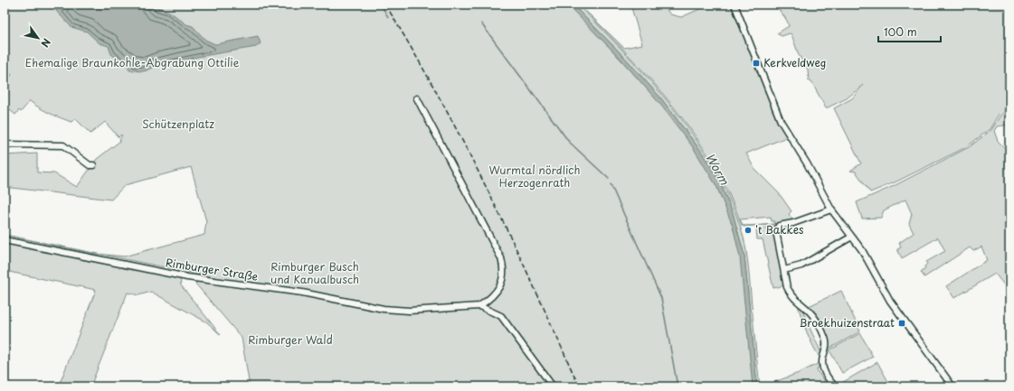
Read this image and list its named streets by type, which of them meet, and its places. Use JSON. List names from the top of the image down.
{
  "streets": {
    "street": ["Rimburger Straße"]
  },
  "water": ["Worm"],
  "parks": [
    "Ehemalige Braunkohle-Abgrabung Ottilie",
    "Schützenplatz",
    "Wurmtal nördlich Herzogenrath",
    "Rimburger Busch und Kanualbusch",
    "Rimburger Wald"
  ],
  "places": {
    "transit": ["Kerkveldweg", "Broekhuizenstraat"],
    "other": ["'t Bakkes"]
  },
  "scale_bar": "100 m",
  "north": "bottom right"
}
